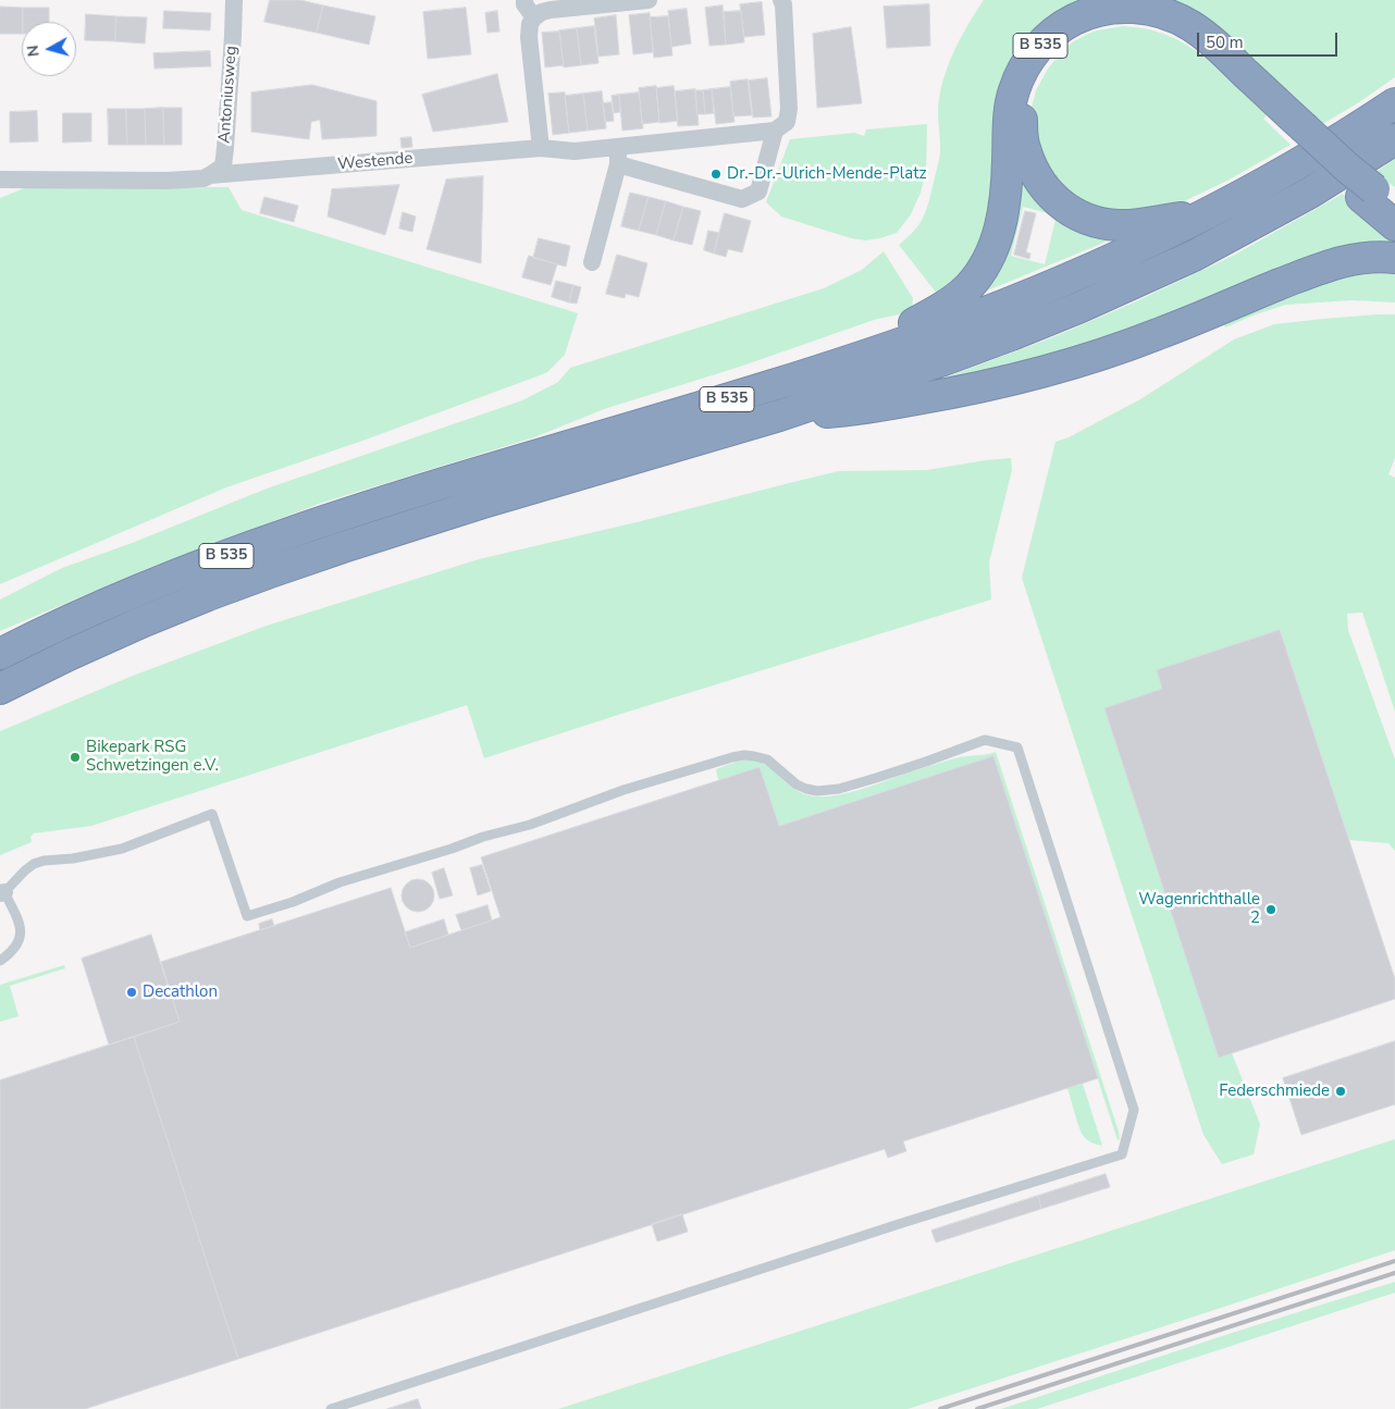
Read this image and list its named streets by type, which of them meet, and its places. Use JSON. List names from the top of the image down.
{
  "streets": {
    "highway": ["B 535"],
    "street": ["Antoniusweg", "Westende"]
  },
  "crossings": [
    ["Antoniusweg", "Westende"]
  ],
  "places": [
    "Dr.-Dr.-Ulrich-Mende-Platz",
    "Bikepark RSG Schwetzingen e.V.",
    "Wagenrichthalle 2",
    "Decathlon",
    "Federschmiede"
  ],
  "scale_bar": "50 m",
  "north": "left"
}
